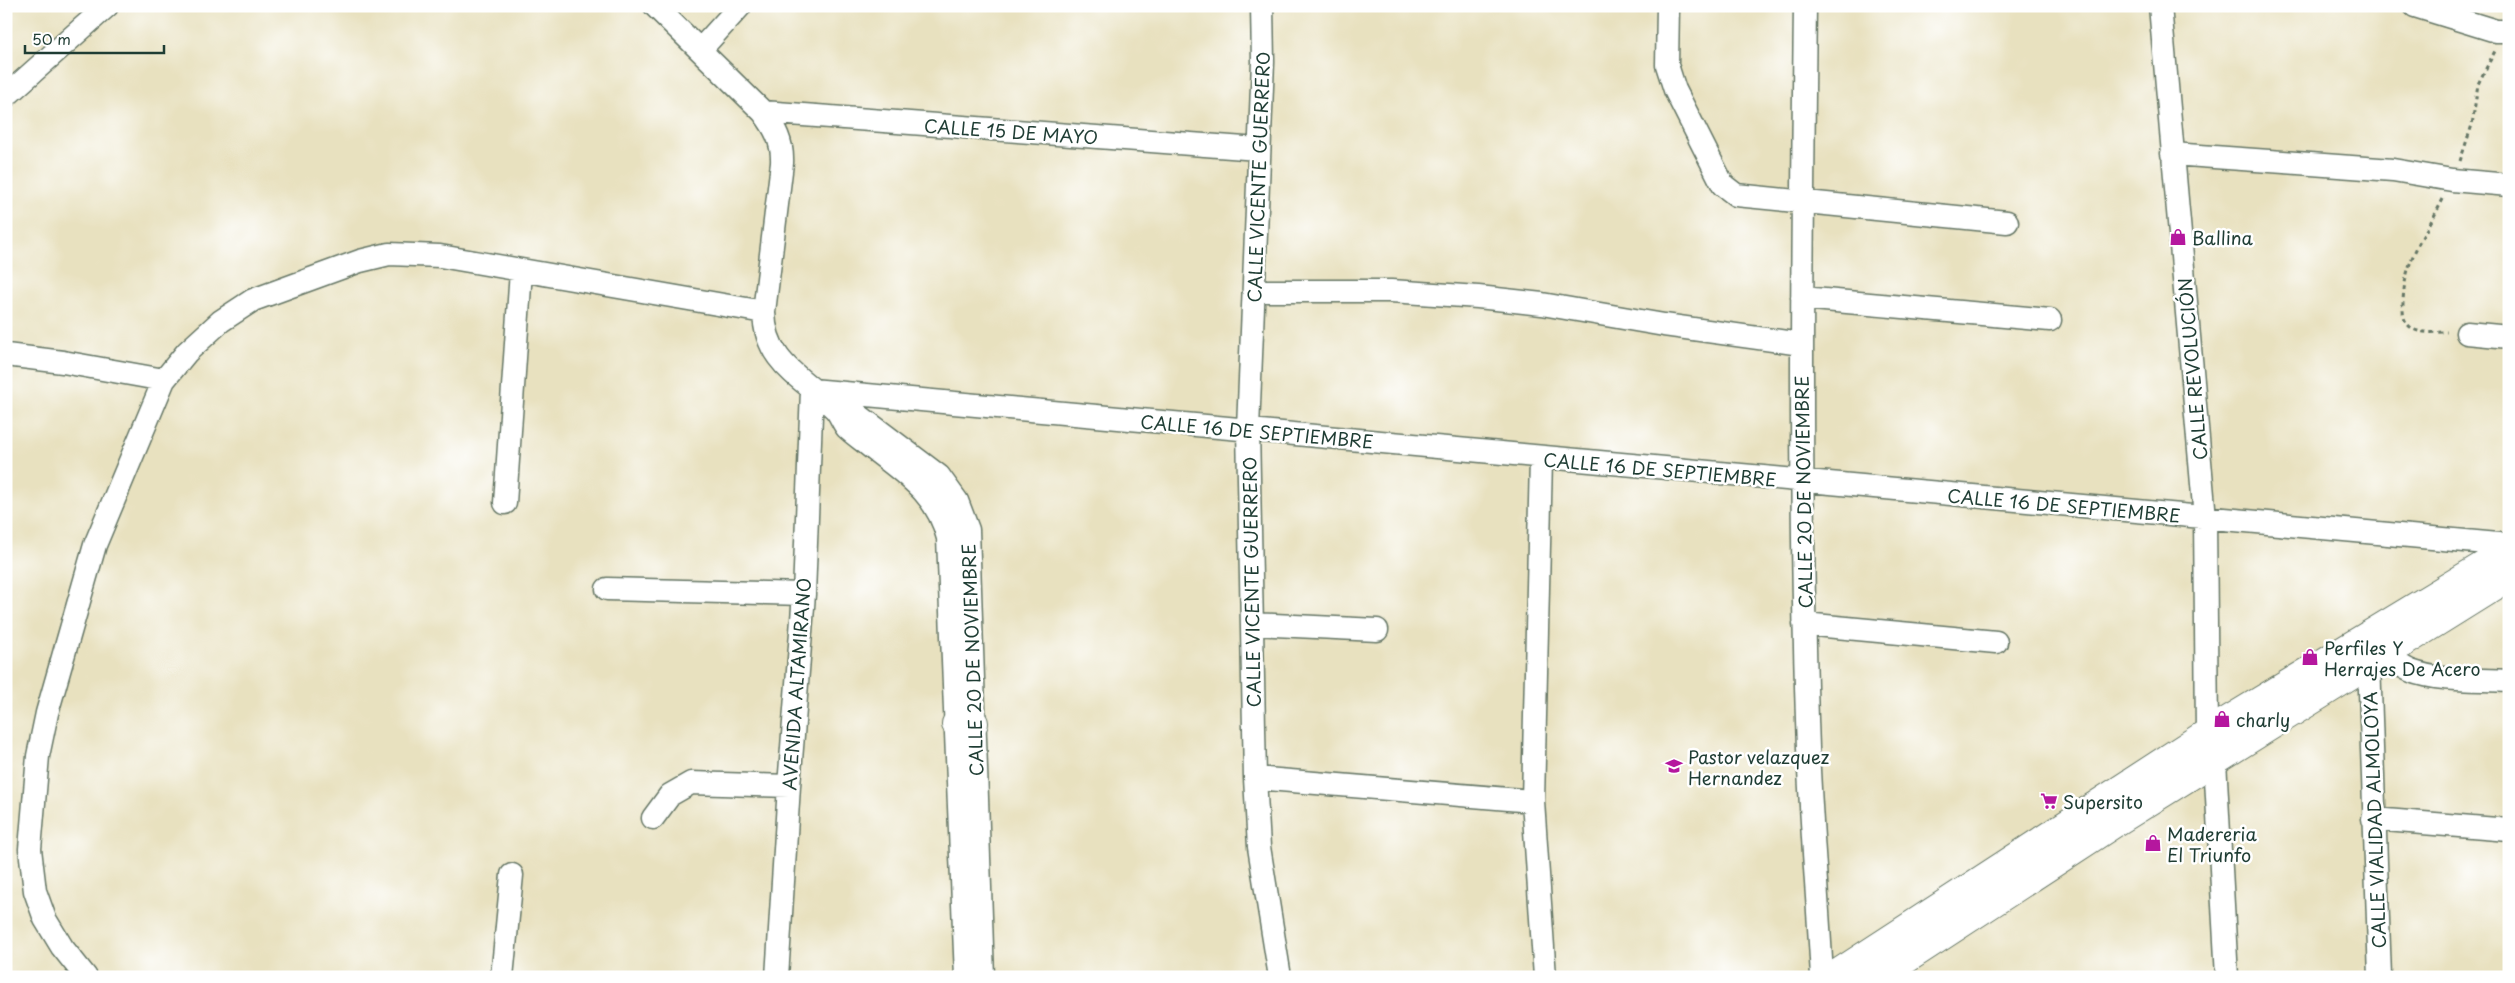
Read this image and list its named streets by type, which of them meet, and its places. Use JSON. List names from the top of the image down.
{
  "streets": {
    "street": [
      "CALLE 15 DE MAYO",
      "CALLE VICENTE GUERRERO",
      "CALLE REVOLUCIÓN",
      "CALLE 16 DE SEPTIEMBRE",
      "CALLE 20 DE NOVIEMBRE",
      "AVENIDA ALTAMIRANO",
      "CALLE VIALIDAD ALMOLOYA"
    ]
  },
  "crossings": [
    ["CALLE 15 DE MAYO", "CALLE VICENTE GUERRERO"],
    ["CALLE 15 DE MAYO", "CALLE 20 DE NOVIEMBRE"],
    ["CALLE VICENTE GUERRERO", "CALLE 16 DE SEPTIEMBRE"],
    ["CALLE REVOLUCIÓN", "CALLE 16 DE SEPTIEMBRE"],
    ["CALLE 16 DE SEPTIEMBRE", "CALLE 20 DE NOVIEMBRE"],
    ["CALLE 16 DE SEPTIEMBRE", "AVENIDA ALTAMIRANO"],
    ["CALLE 20 DE NOVIEMBRE", "AVENIDA ALTAMIRANO"]
  ],
  "places": {
    "shop": [
      "Ballina",
      "Perfiles Y Herrajes De Acero",
      "charly",
      "Madereria El Triunfo"
    ],
    "school or university": ["Pastor velazquez Hernandez"],
    "supermarket": ["Supersito"]
  },
  "scale_bar": "50 m"
}
